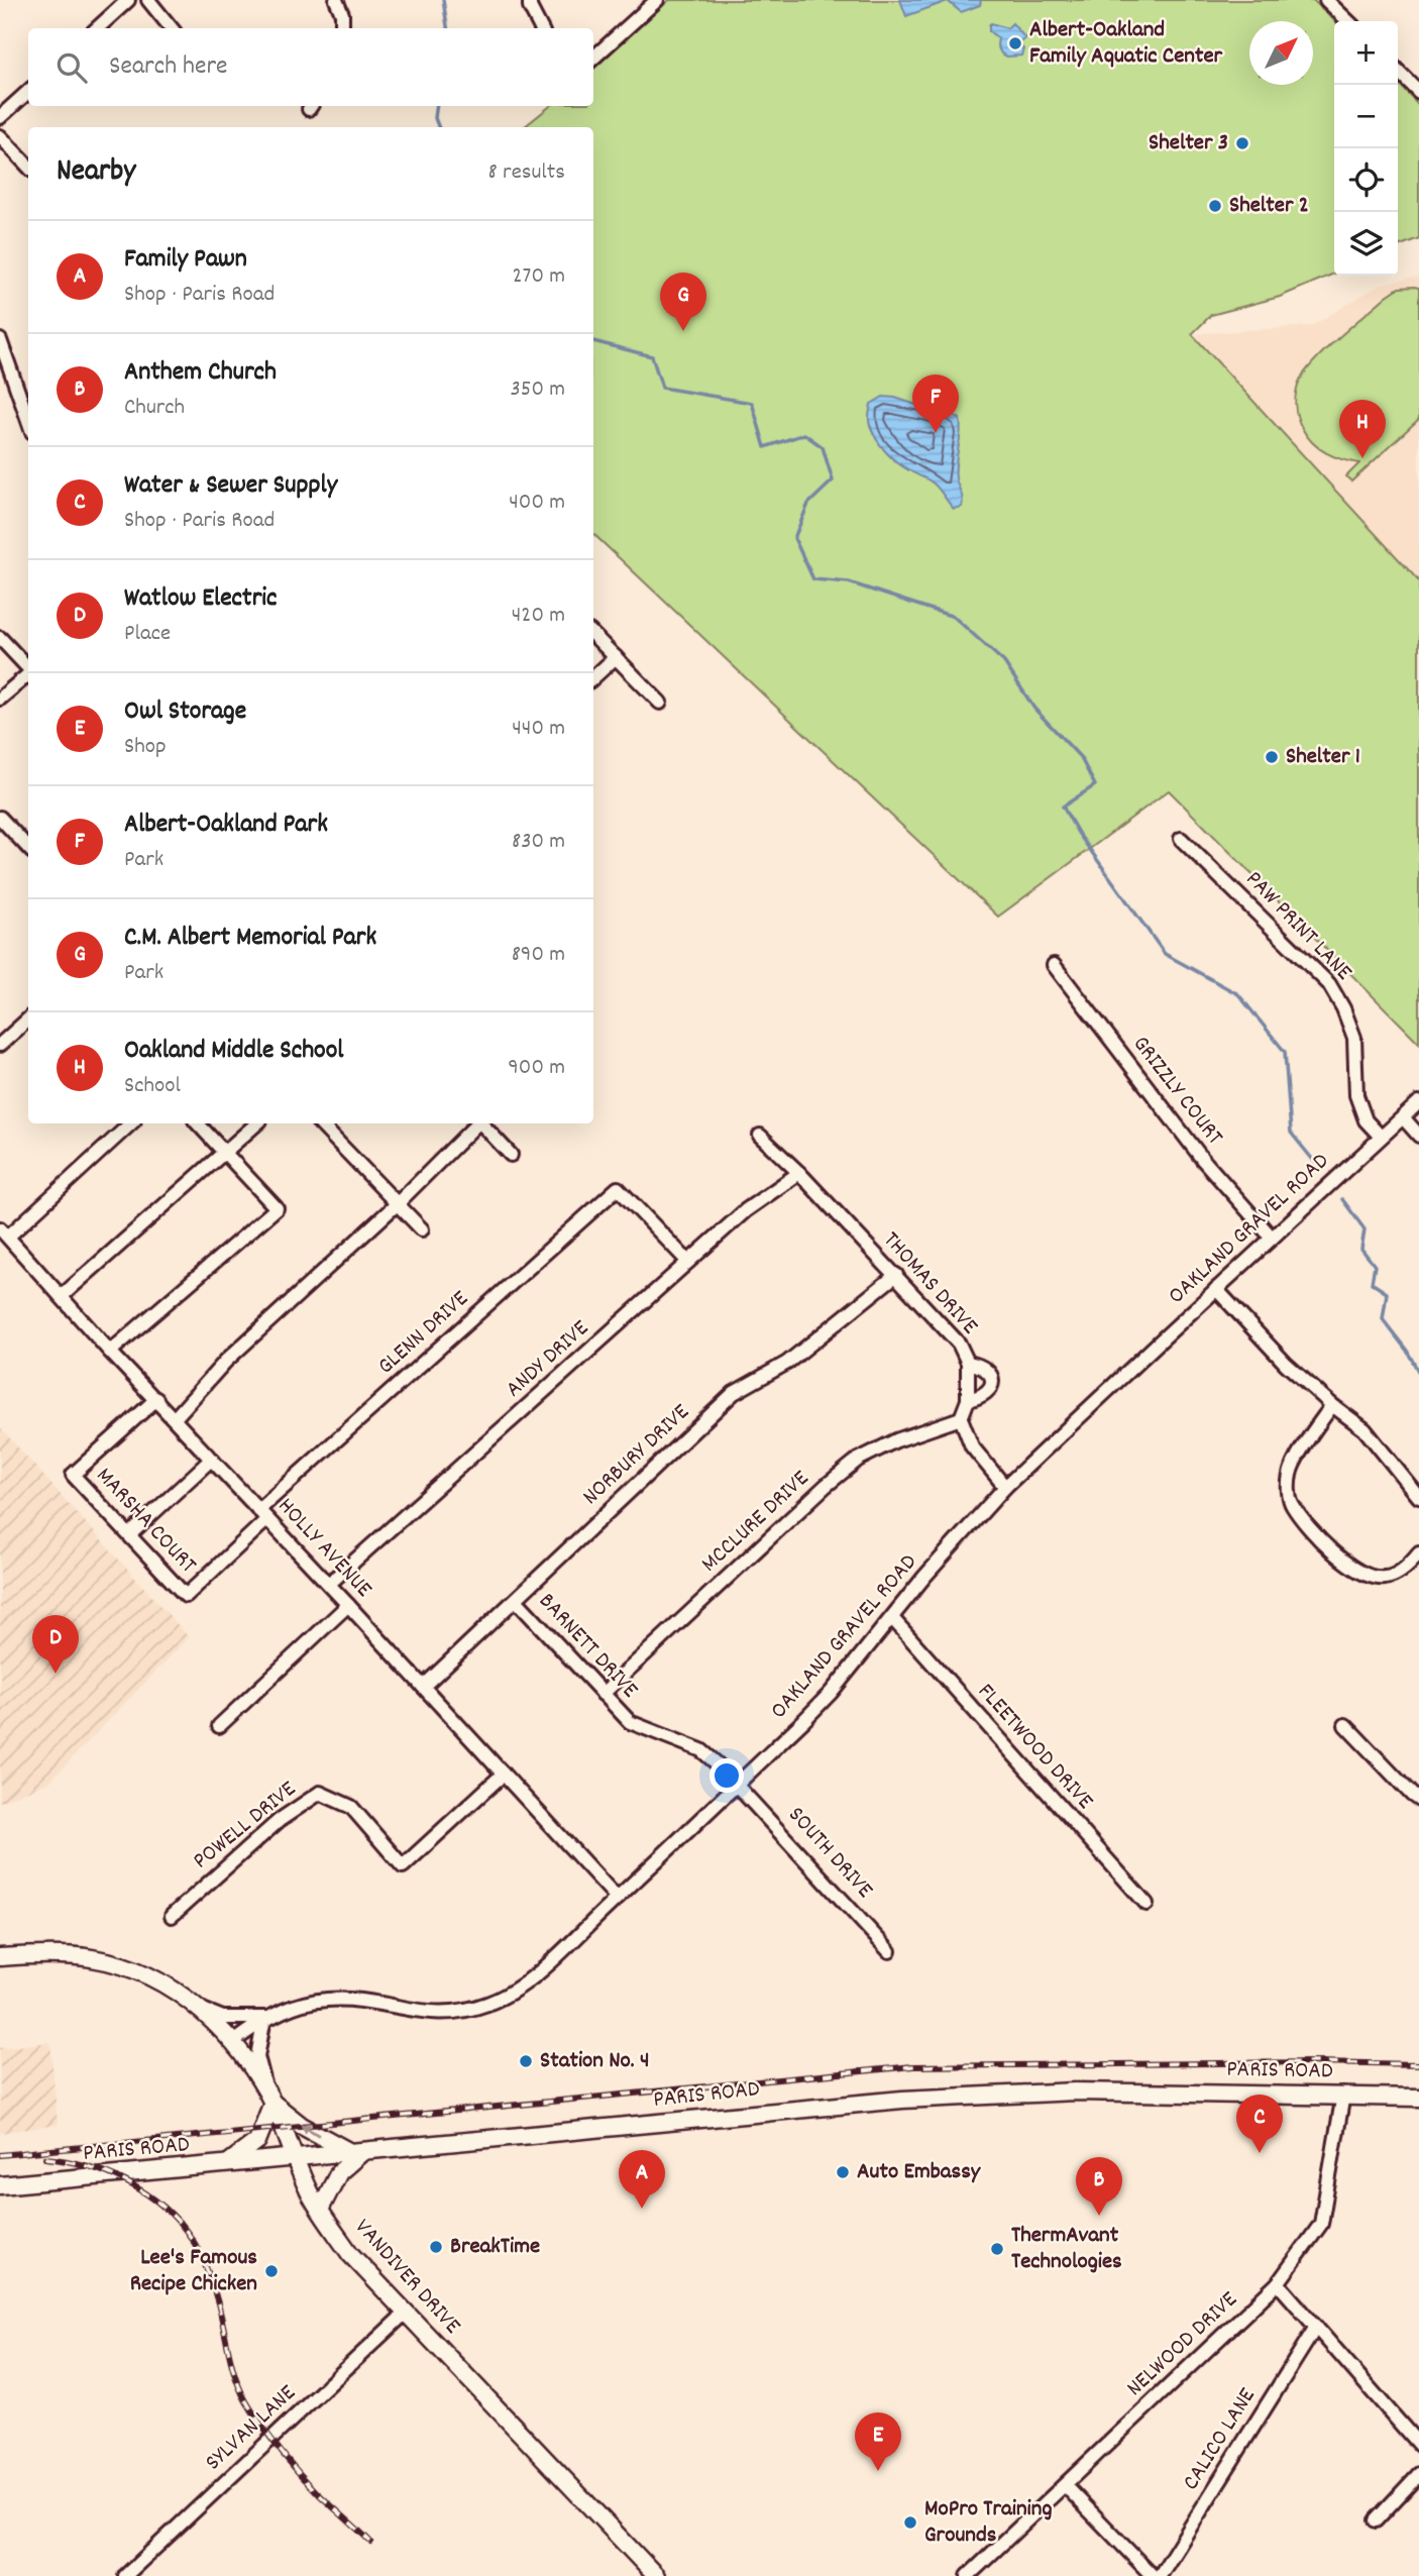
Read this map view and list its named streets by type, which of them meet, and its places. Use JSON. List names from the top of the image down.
{
  "streets": {
    "main road": ["PARIS ROAD", "VANDIVER DRIVE"],
    "street": [
      "PAW PRINT LANE",
      "GRIZZLY COURT",
      "OAKLAND GRAVEL ROAD",
      "THOMAS DRIVE",
      "GLENN DRIVE",
      "ANDY DRIVE",
      "NORBURY DRIVE",
      "MARSHA COURT",
      "MCCLURE DRIVE",
      "HOLLY AVENUE",
      "BARNETT DRIVE",
      "FLEETWOOD DRIVE",
      "POWELL DRIVE",
      "SOUTH DRIVE",
      "NELWOOD DRIVE",
      "SYLVAN LANE",
      "CALICO LANE"
    ]
  },
  "crossings": [
    ["PAW PRINT LANE", "OAKLAND GRAVEL ROAD"],
    ["GRIZZLY COURT", "OAKLAND GRAVEL ROAD"],
    ["OAKLAND GRAVEL ROAD", "HOLLY AVENUE"],
    ["OAKLAND GRAVEL ROAD", "BARNETT DRIVE"],
    ["OAKLAND GRAVEL ROAD", "FLEETWOOD DRIVE"],
    ["OAKLAND GRAVEL ROAD", "SOUTH DRIVE"],
    ["OAKLAND GRAVEL ROAD", "VANDIVER DRIVE"],
    ["THOMAS DRIVE", "ANDY DRIVE"],
    ["THOMAS DRIVE", "NORBURY DRIVE"],
    ["THOMAS DRIVE", "MCCLURE DRIVE"],
    ["GLENN DRIVE", "ANDY DRIVE"],
    ["GLENN DRIVE", "MARSHA COURT"],
    ["GLENN DRIVE", "HOLLY AVENUE"],
    ["ANDY DRIVE", "HOLLY AVENUE"],
    ["NORBURY DRIVE", "HOLLY AVENUE"],
    ["NORBURY DRIVE", "BARNETT DRIVE"],
    ["MARSHA COURT", "HOLLY AVENUE"],
    ["MCCLURE DRIVE", "BARNETT DRIVE"],
    ["HOLLY AVENUE", "POWELL DRIVE"],
    ["BARNETT DRIVE", "SOUTH DRIVE"],
    ["PARIS ROAD", "VANDIVER DRIVE"],
    ["PARIS ROAD", "NELWOOD DRIVE"],
    ["VANDIVER DRIVE", "SYLVAN LANE"]
  ],
  "places": [
    "Albert-Oakland Family Aquatic Center",
    "Shelter 3",
    "Shelter 2",
    "Shelter 1",
    "Station No. 4",
    "Auto Embassy",
    "BreakTime",
    "ThermAvant Technologies",
    "Lee's Famous Recipe Chicken",
    "MoPro Training Grounds"
  ],
  "north": "top right",
  "page": {
    "map_buttons": ["+", "−"],
    "search": "Search here",
    "heading": ["Nearby", "8 results"],
    "list": [
      {
        "mark": "A",
        "name": "Family Pawn",
        "note": "Shop · Paris Road",
        "value": "270 m"
      },
      {
        "mark": "B",
        "name": "Anthem Church",
        "note": "Church",
        "value": "350 m"
      },
      {
        "mark": "C",
        "name": "Water & Sewer Supply",
        "note": "Shop · Paris Road",
        "value": "400 m"
      },
      {
        "mark": "D",
        "name": "Watlow Electric",
        "note": "Place",
        "value": "420 m"
      },
      {
        "mark": "E",
        "name": "Owl Storage",
        "note": "Shop",
        "value": "440 m"
      },
      {
        "mark": "F",
        "name": "Albert-Oakland Park",
        "note": "Park",
        "value": "830 m"
      },
      {
        "mark": "G",
        "name": "C.M. Albert Memorial Park",
        "note": "Park",
        "value": "890 m"
      },
      {
        "mark": "H",
        "name": "Oakland Middle School",
        "note": "School",
        "value": "900 m"
      }
    ],
    "pins": [
      "G",
      "F",
      "H",
      "D",
      "C",
      "A",
      "B",
      "E"
    ]
  }
}
